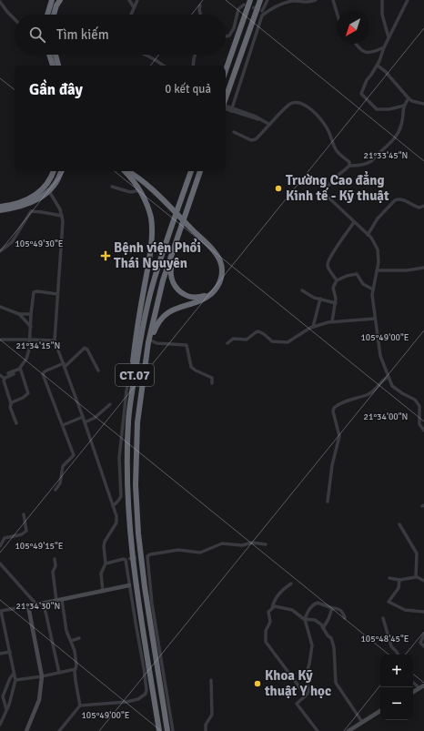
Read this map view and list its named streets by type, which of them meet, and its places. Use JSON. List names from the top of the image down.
{
  "streets": {
    "highway": ["CT.07"]
  },
  "places": {
    "other": ["Trường Cao đẳng Kinh tế - Kỹ thuật", "Khoa Kỹ thuật Y học"],
    "health": ["Bệnh viện Phổi Thái Nguyên"]
  },
  "north": "bottom left",
  "page": {
    "search": "Tìm kiếm",
    "heading": ["Gần đây", "0 kết quả"],
    "map_buttons": ["+", "−"]
  },
  "coordinates": [
    "21°33'45\"N",
    "105°49'30\"E",
    "105°49'00\"E",
    "21°34'15\"N",
    "21°34'00\"N",
    "105°49'15\"E",
    "21°34'30\"N",
    "105°48'45\"E"
  ]
}
